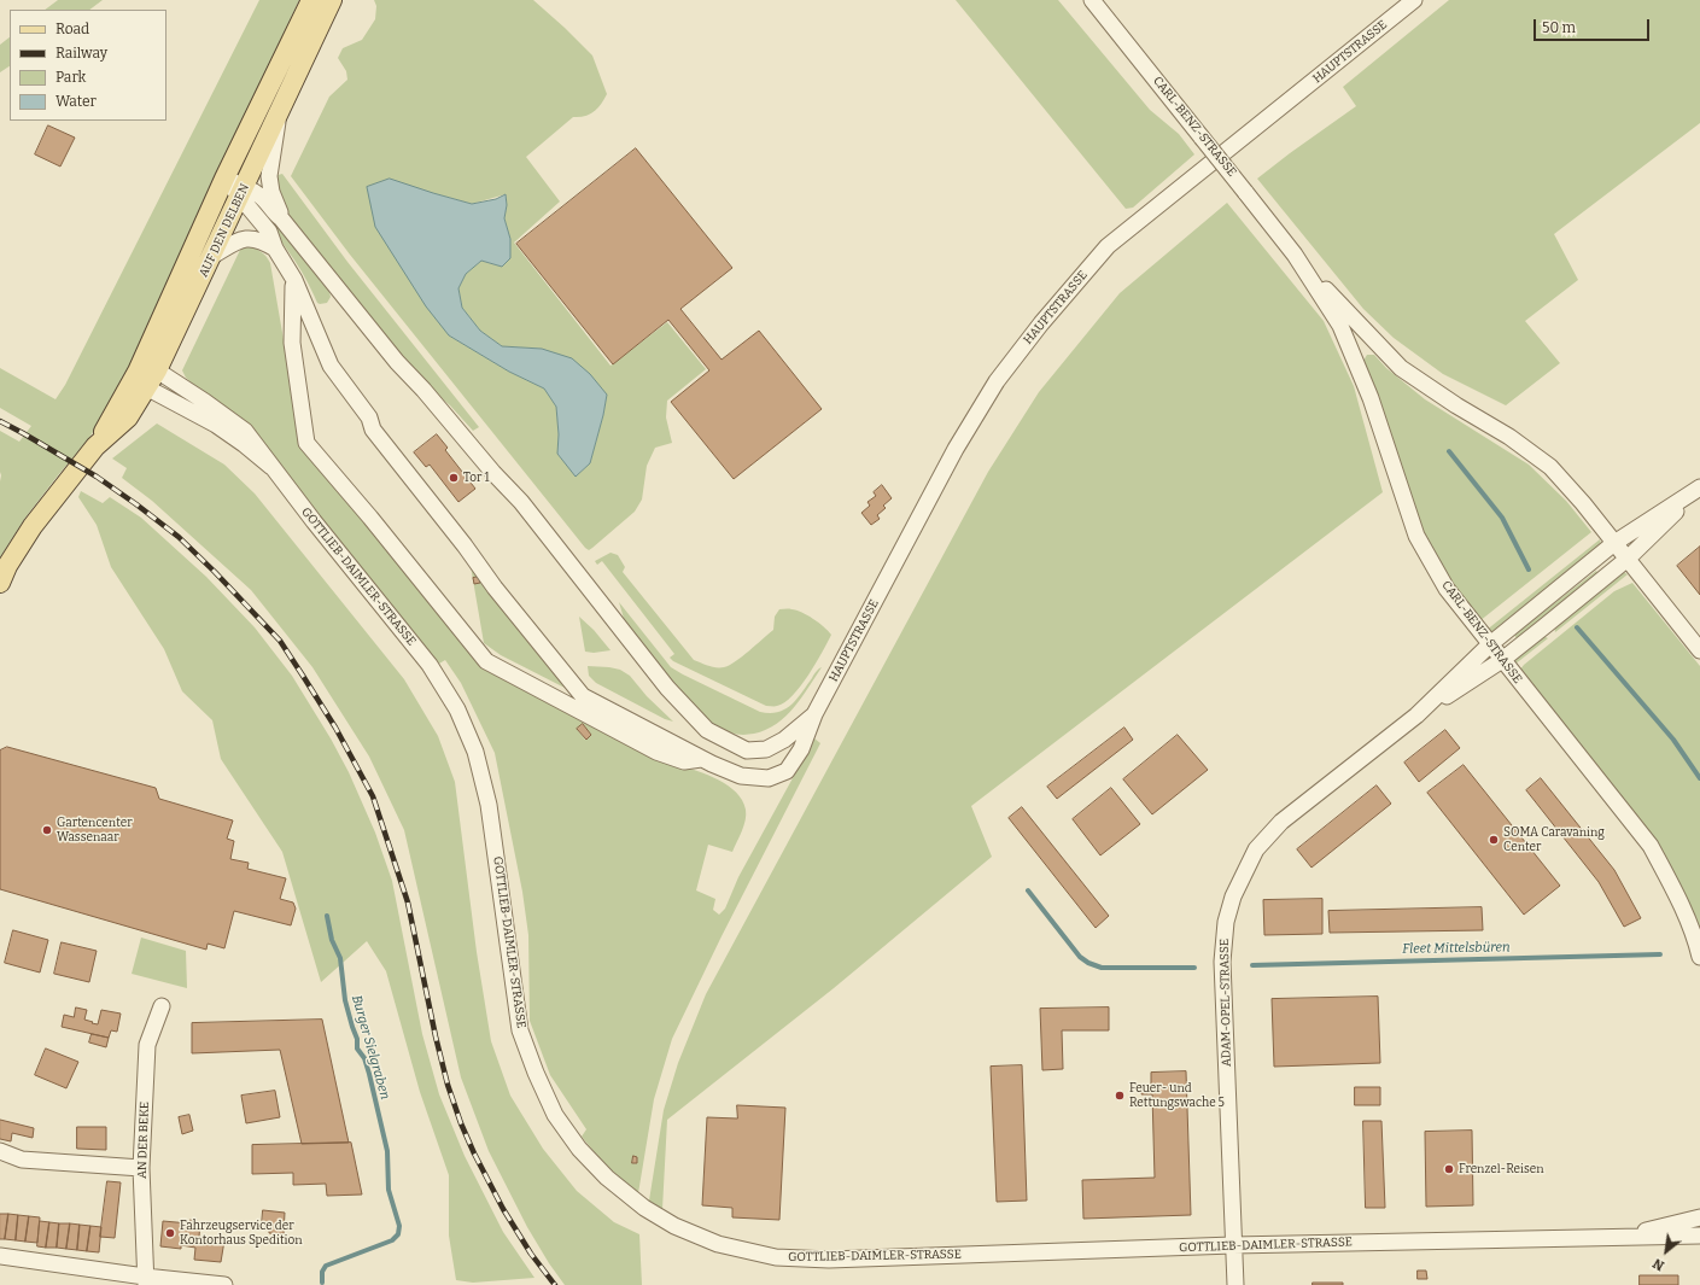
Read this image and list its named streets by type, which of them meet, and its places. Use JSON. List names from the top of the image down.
{
  "streets": {
    "main road": ["AUF DEN DELBEN"],
    "street": [
      "HAUPTSTRASSE",
      "CARL-BENZ-STRASSE",
      "GOTTLIEB-DAIMLER-STRASSE",
      "ADAM-OPEL-STRASSE",
      "AN DER BEKE"
    ]
  },
  "crossings": [
    ["CARL-BENZ-STRASSE", "ADAM-OPEL-STRASSE"],
    ["AUF DEN DELBEN", "GOTTLIEB-DAIMLER-STRASSE"],
    ["GOTTLIEB-DAIMLER-STRASSE", "ADAM-OPEL-STRASSE"]
  ],
  "water": ["Fleet Mittelsbüren", "Burger Sielgraben"],
  "places": [
    "Tor 1",
    "Gartencenter Wassenaar",
    "SOMA Caravaning Center",
    "Feuer- und Rettungswache 5",
    "Frenzel-Reisen",
    "Fahrzeugservice der Kontorhaus Spedition"
  ],
  "legend": [
    "Road",
    "Railway",
    "Park",
    "Water"
  ],
  "scale_bar": "50 m",
  "north": "bottom left"
}
